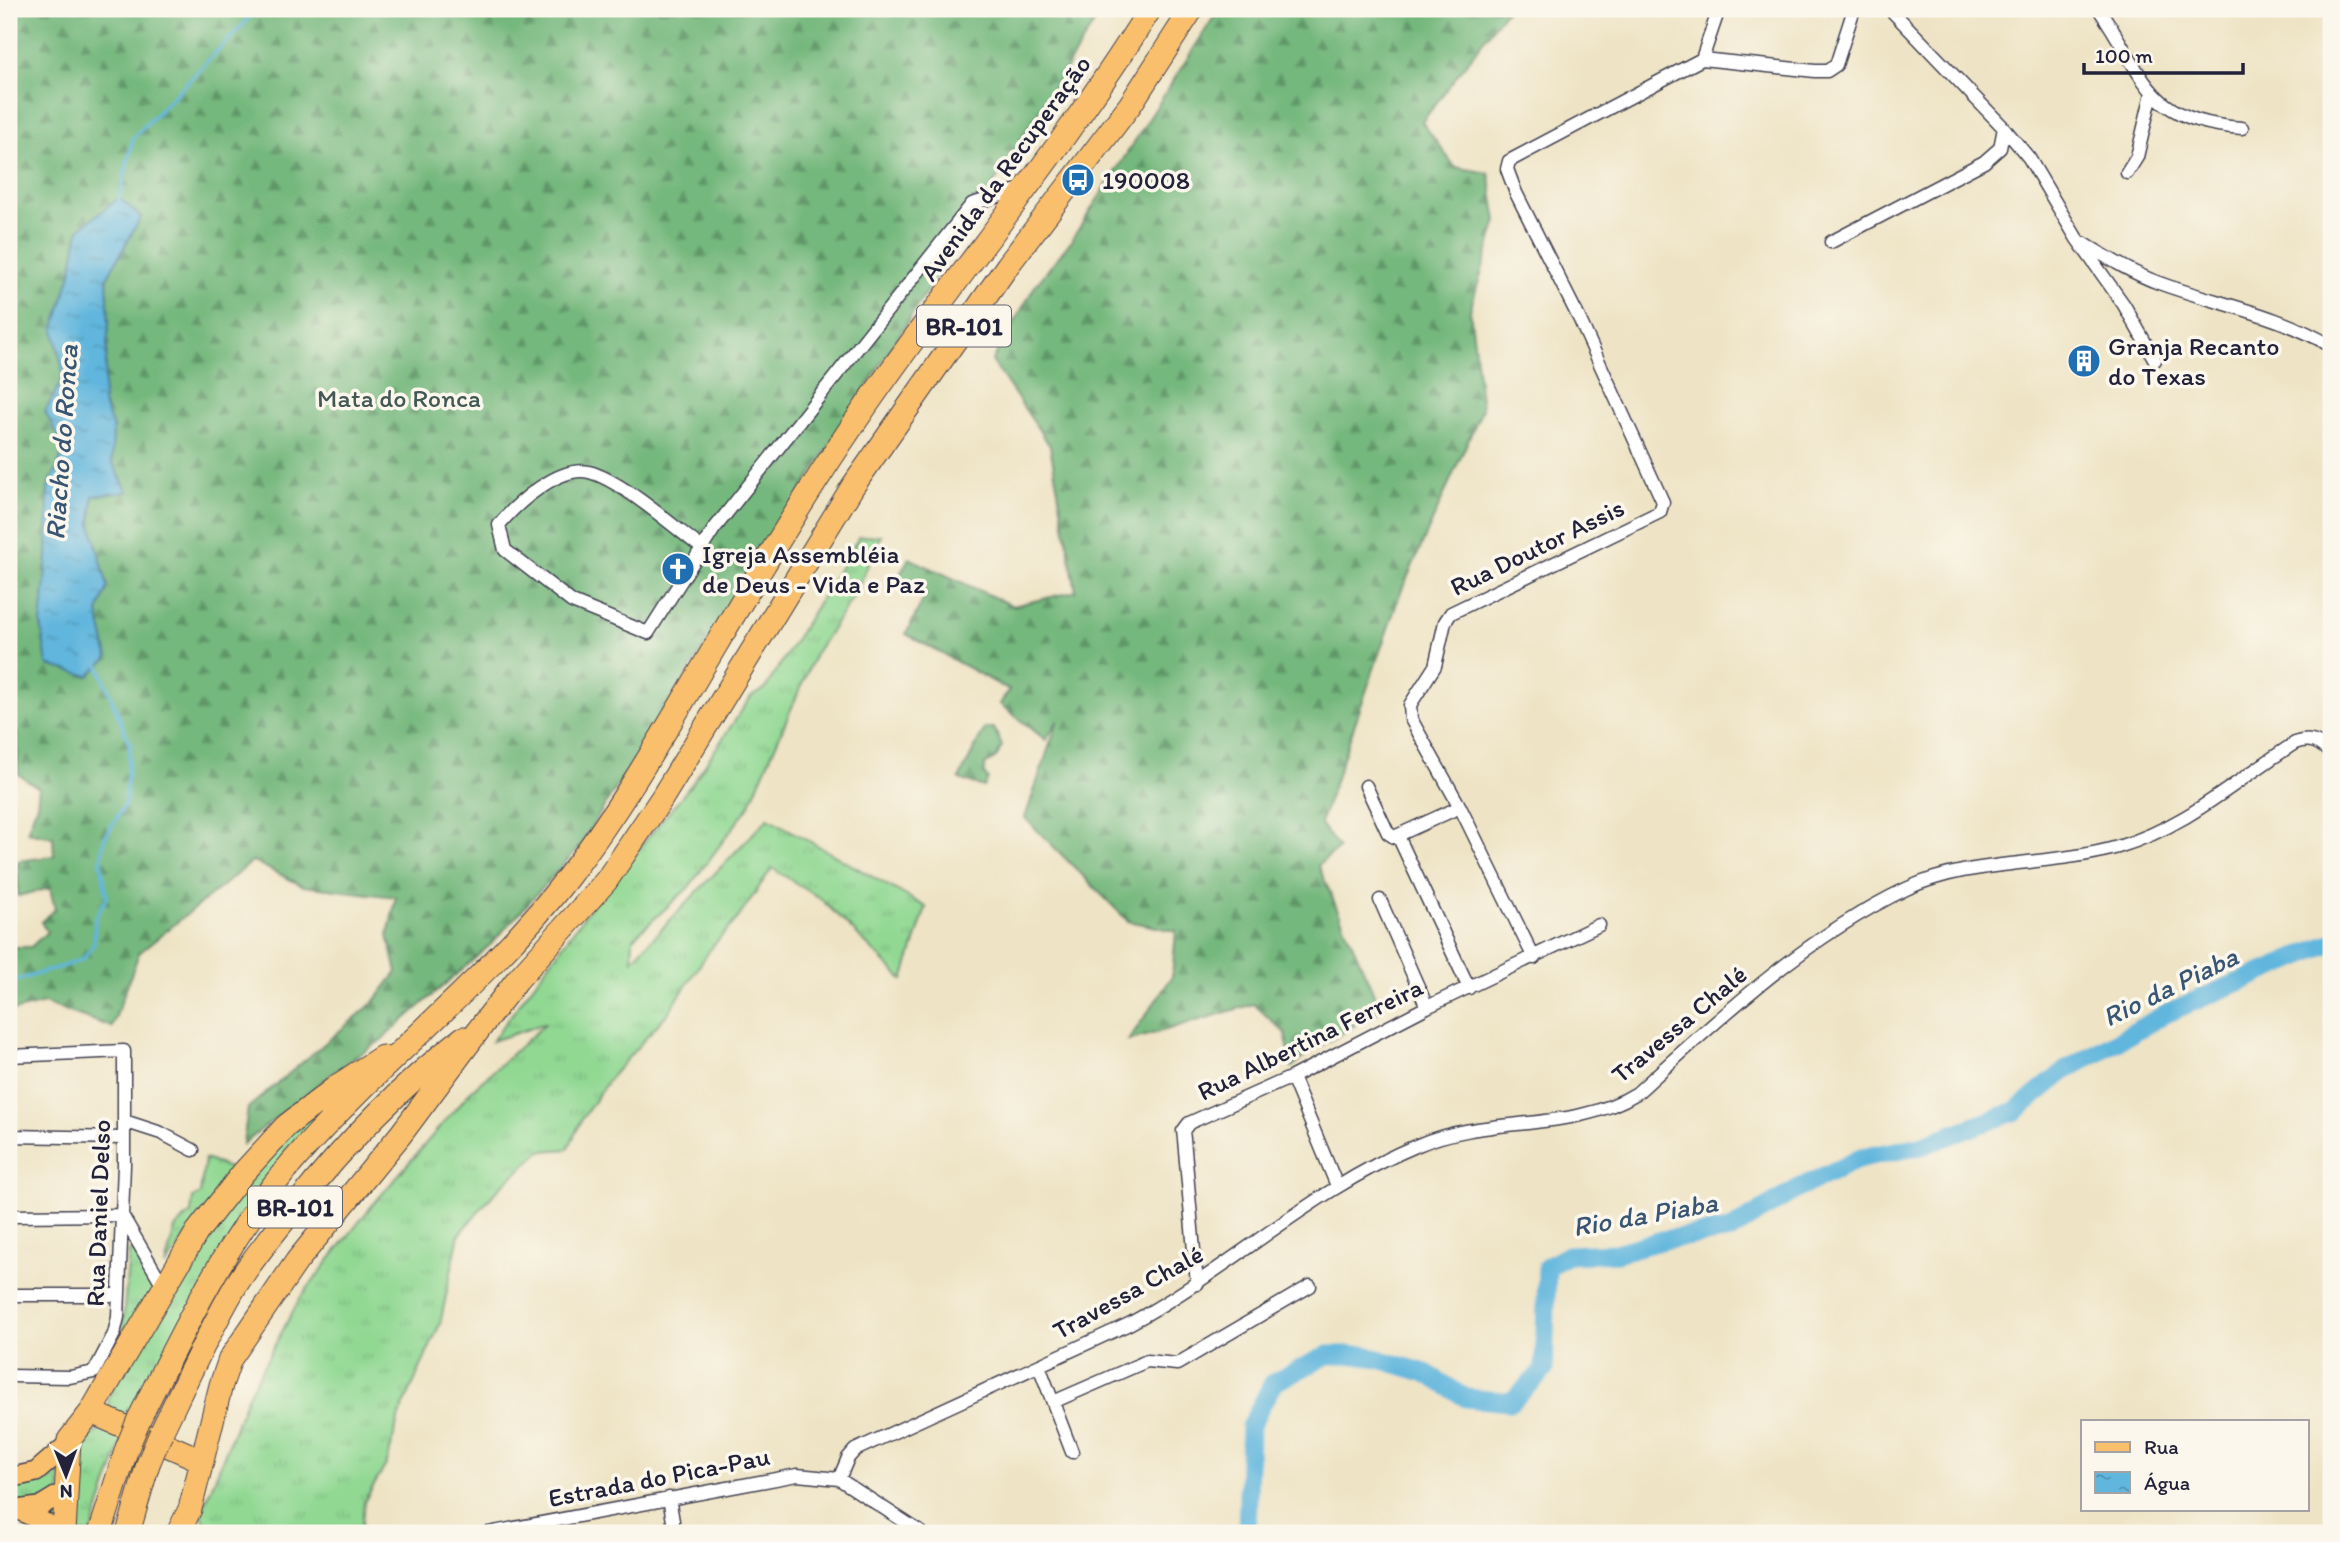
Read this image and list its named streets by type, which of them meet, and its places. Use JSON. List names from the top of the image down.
{
  "streets": {
    "highway": ["Avenida da Recuperação", "BR-101"],
    "street": [
      "Rua Doutor Assis",
      "Travessa Chalé",
      "Rua Albertina Ferreira",
      "Rua Daniel Delso",
      "Estrada do Pica-Pau"
    ]
  },
  "crossings": [
    ["Avenida da Recuperação", "BR-101"],
    ["Travessa Chalé", "Rua Albertina Ferreira"],
    ["Travessa Chalé", "Estrada do Pica-Pau"]
  ],
  "water": ["Riacho do Ronca", "Rio da Piaba"],
  "parks": ["Mata do Ronca"],
  "places": {
    "bus stop": ["190008"],
    "building": ["Granja Recanto do Texas"],
    "church": ["Igreja Assembléia de Deus - Vida e Paz"]
  },
  "legend": ["Rua", "Água"],
  "scale_bar": "100 m",
  "north": "bottom"
}
